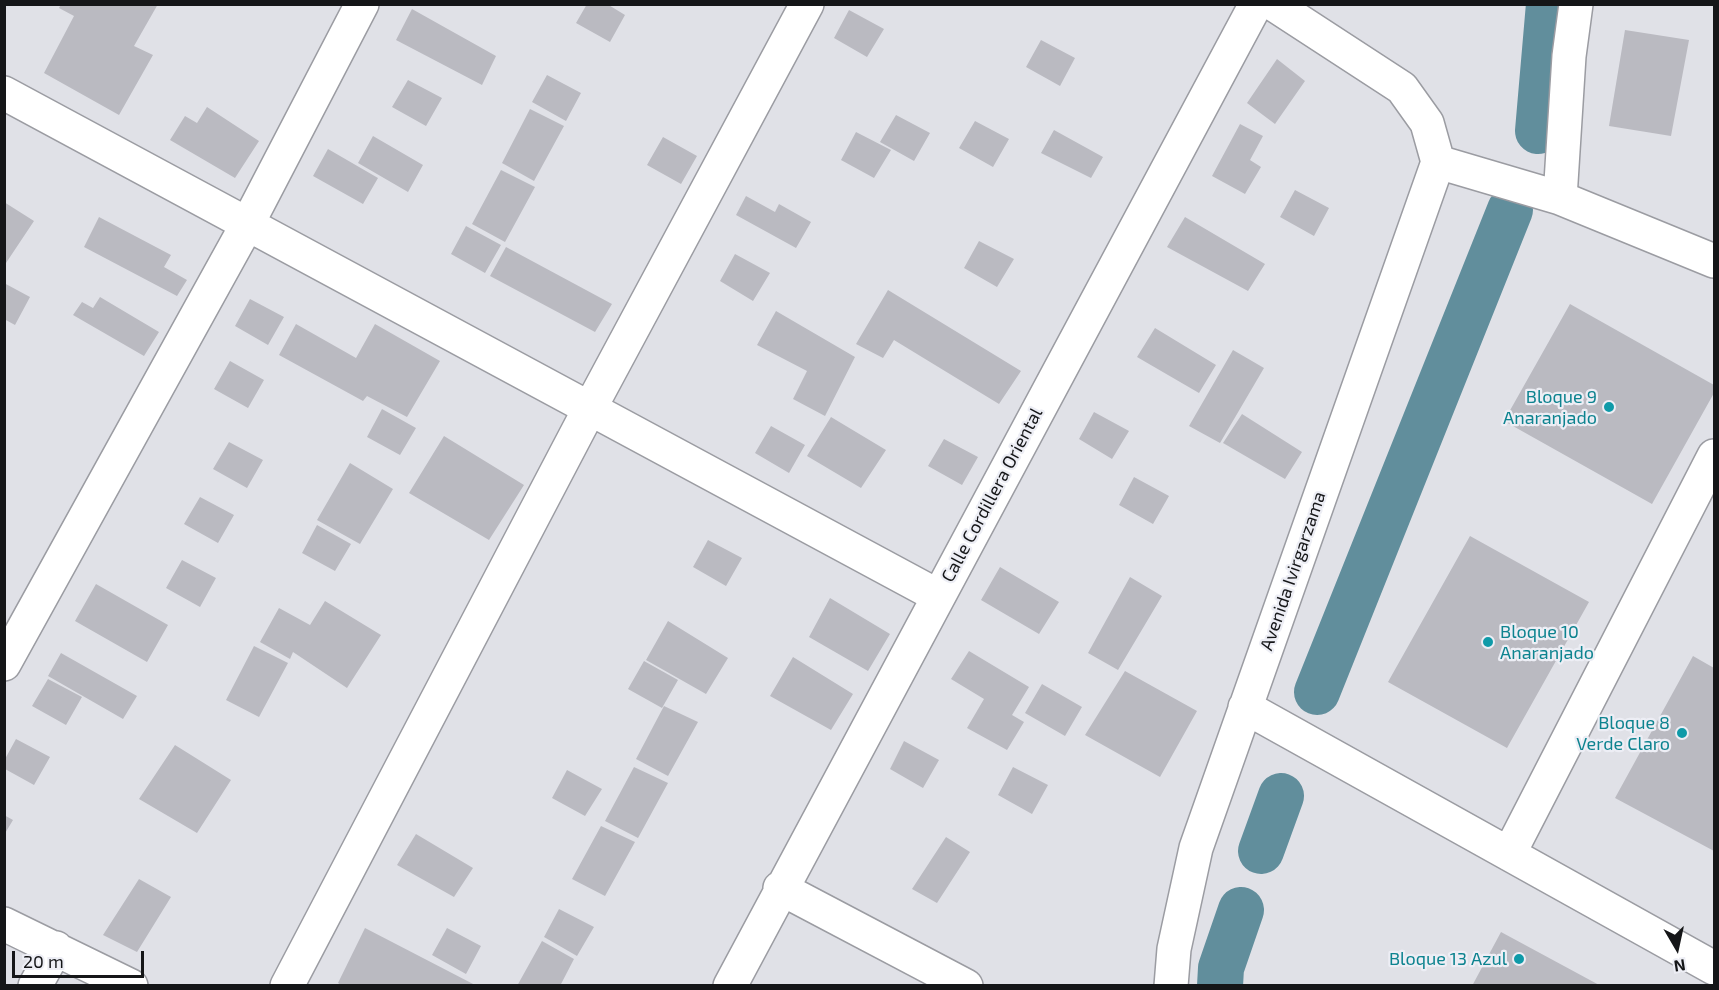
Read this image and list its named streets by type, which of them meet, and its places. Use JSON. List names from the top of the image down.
{
  "streets": {
    "street": ["Calle Cordillera Oriental", "Avenida Ivirgarzama"]
  },
  "places": [
    "Bloque 9 Anaranjado",
    "Bloque 10 Anaranjado",
    "Bloque 8 Verde Claro",
    "Bloque 13 Azul"
  ],
  "scale_bar": "20 m",
  "north": "bottom"
}
